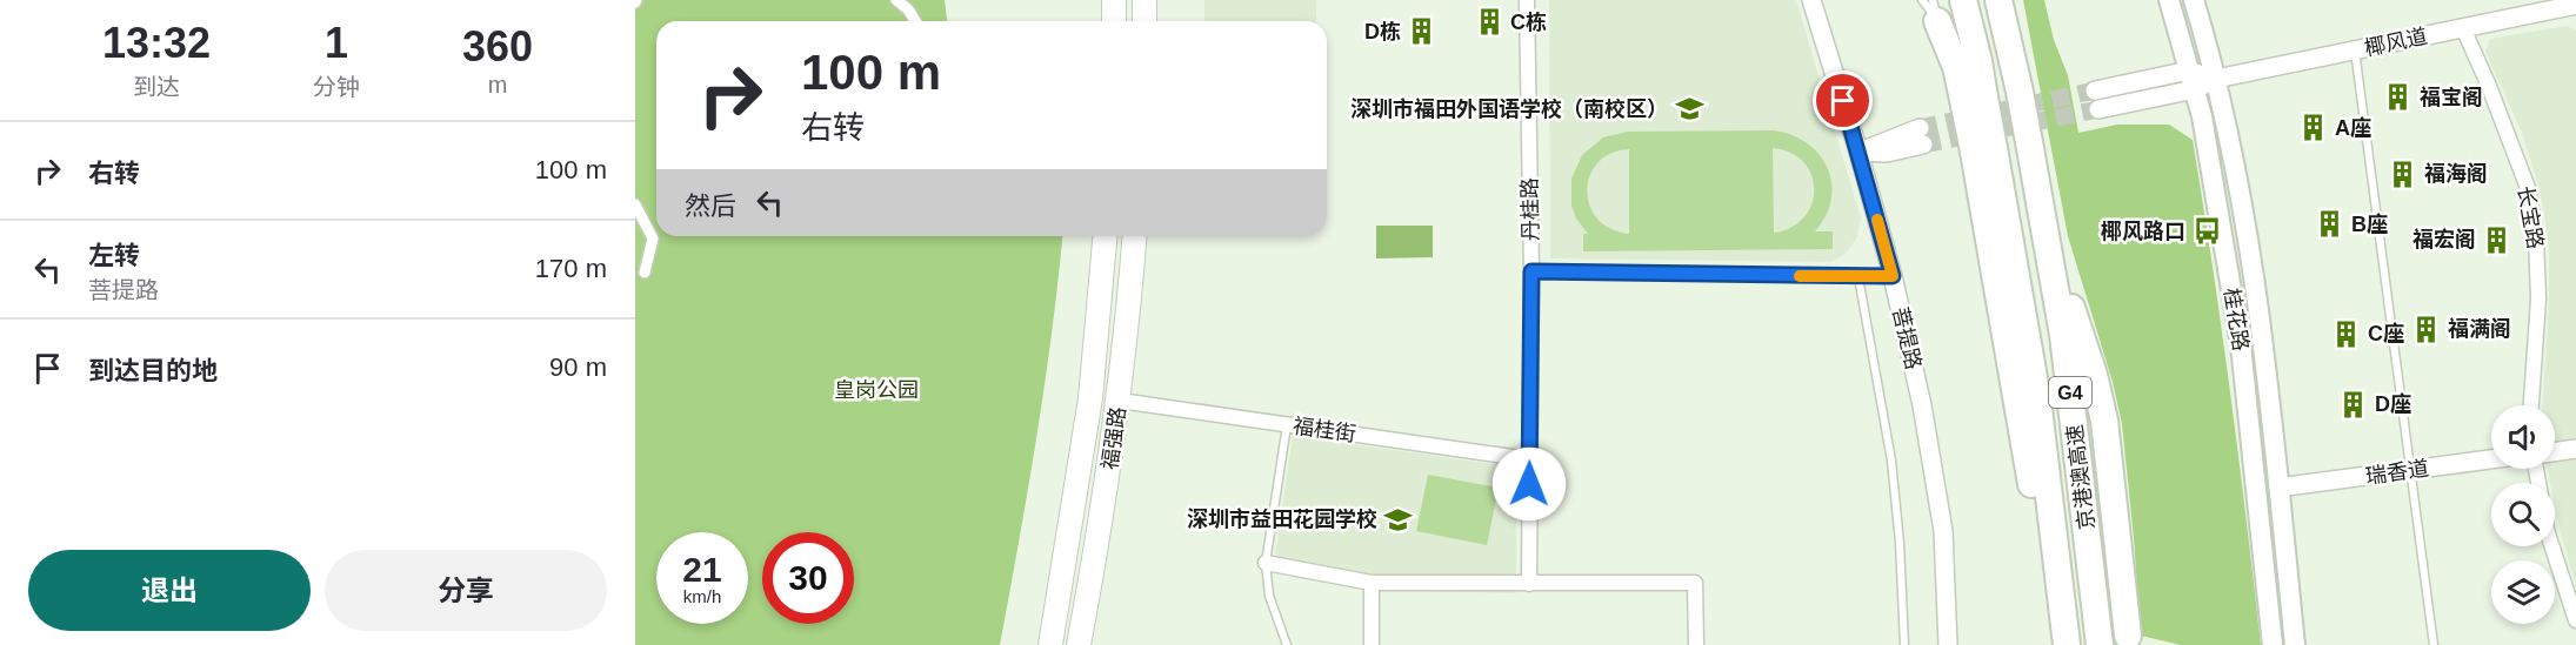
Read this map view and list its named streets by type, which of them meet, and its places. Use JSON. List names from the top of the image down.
{
  "streets": {
    "highway": ["G4", "京港澳高速"],
    "main road": ["桂花路", "福强路"],
    "street": [
      "椰风道",
      "丹桂路",
      "长宝路",
      "菩提路",
      "福桂街",
      "瑞香道"
    ]
  },
  "crossings": [
    ["椰风道", "长宝路"],
    ["椰风道", "桂花路"],
    ["丹桂路", "福桂街"],
    ["桂花路", "瑞香道"],
    ["福桂街", "福强路"]
  ],
  "parks": ["皇岗公园"],
  "places": {
    "building": [
      "C栋",
      "D栋",
      "福宝阁",
      "A座",
      "福海阁",
      "B座",
      "福宏阁",
      "福满阁",
      "C座",
      "D座"
    ],
    "school or university": ["深圳市福田外国语学校（南校区）", "深圳市益田花园学校"],
    "bus stop": ["椰风路口"]
  },
  "page": {
    "eta": [
      "13:32",
      "到达",
      "1",
      "分钟",
      "360",
      "m"
    ],
    "turn": ["100 m", "右转"],
    "list": [
      {
        "name": "右转",
        "value": "100 m"
      },
      {
        "name": "左转",
        "note": "菩提路",
        "value": "170 m"
      },
      {
        "name": "到达目的地",
        "value": "90 m"
      }
    ],
    "then": "然后",
    "speed": "21 km/h",
    "limit": "30",
    "buttons": ["退出", "分享"]
  }
}
